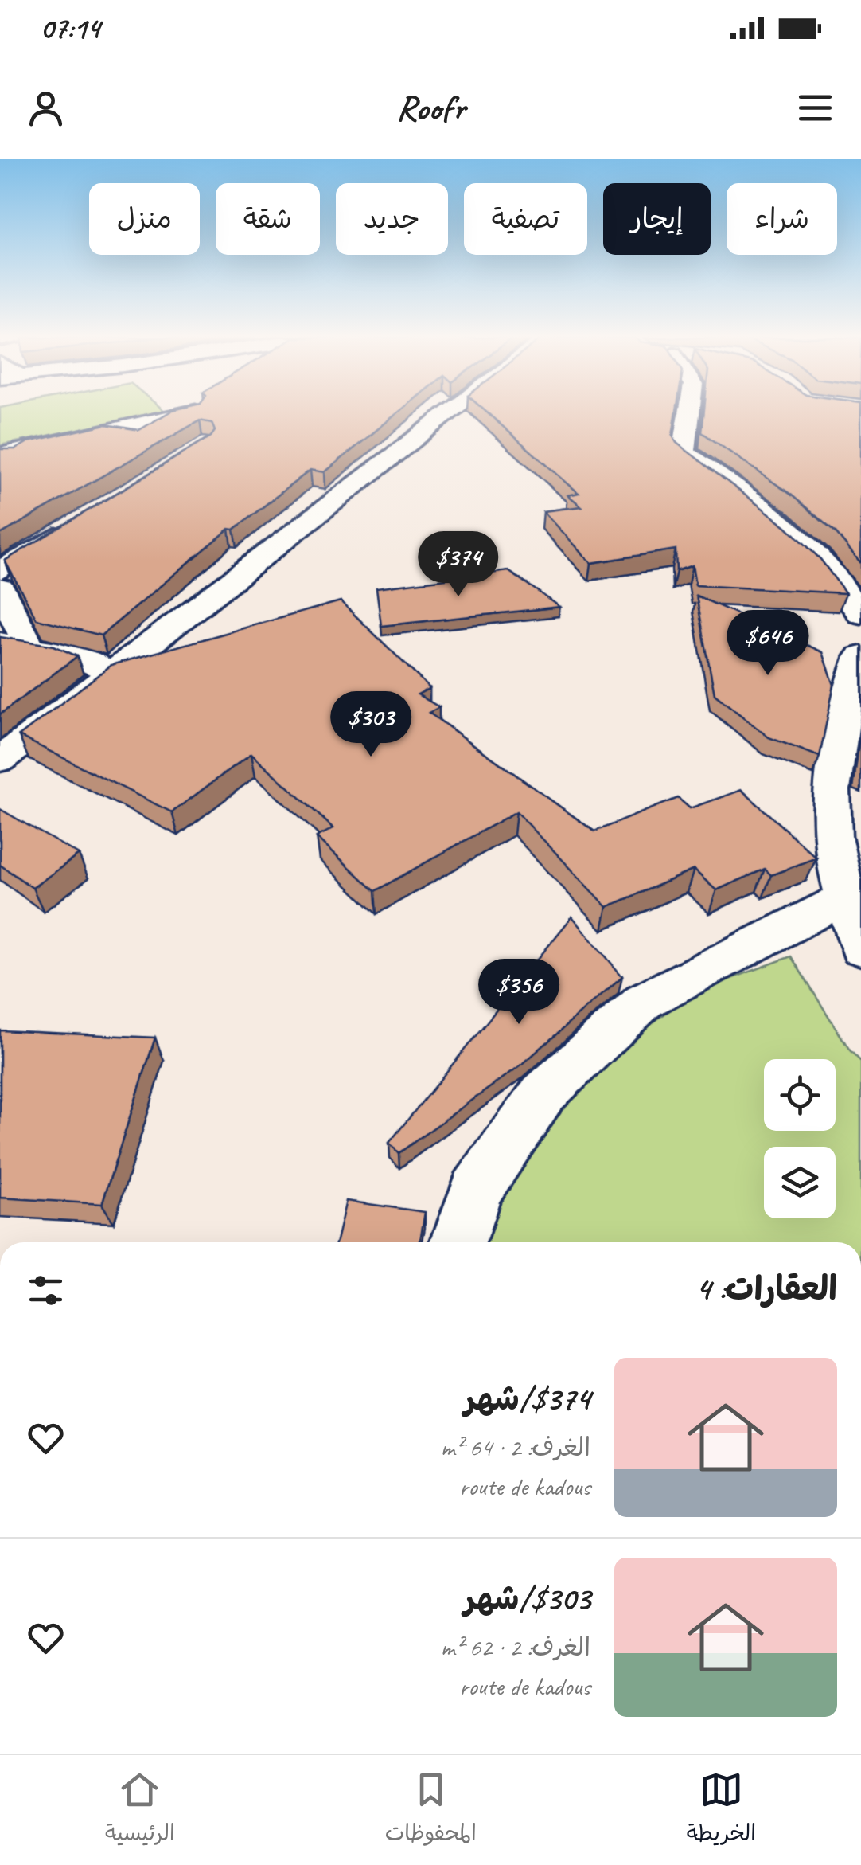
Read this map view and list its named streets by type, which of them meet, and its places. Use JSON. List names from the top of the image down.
{
  "page": {
    "status": "07:14",
    "header": "Roofr",
    "chip": [
      "شراء",
      "إيجار",
      "تصفية",
      "جديد",
      "شقة",
      "منزل"
    ],
    "price": [
      "$374",
      "$646",
      "$303",
      "$356"
    ],
    "heading": "العقارات: 4",
    "list": [
      {
        "name": "$374/شهر",
        "note": "الغرف: 2 · 64 m² · route de kadous"
      },
      {
        "name": "$303/شهر",
        "note": "الغرف: 2 · 62 m² · route de kadous"
      }
    ],
    "tabs": ["الخريطة", "المحفوظات", "الرئيسية"]
  }
}
